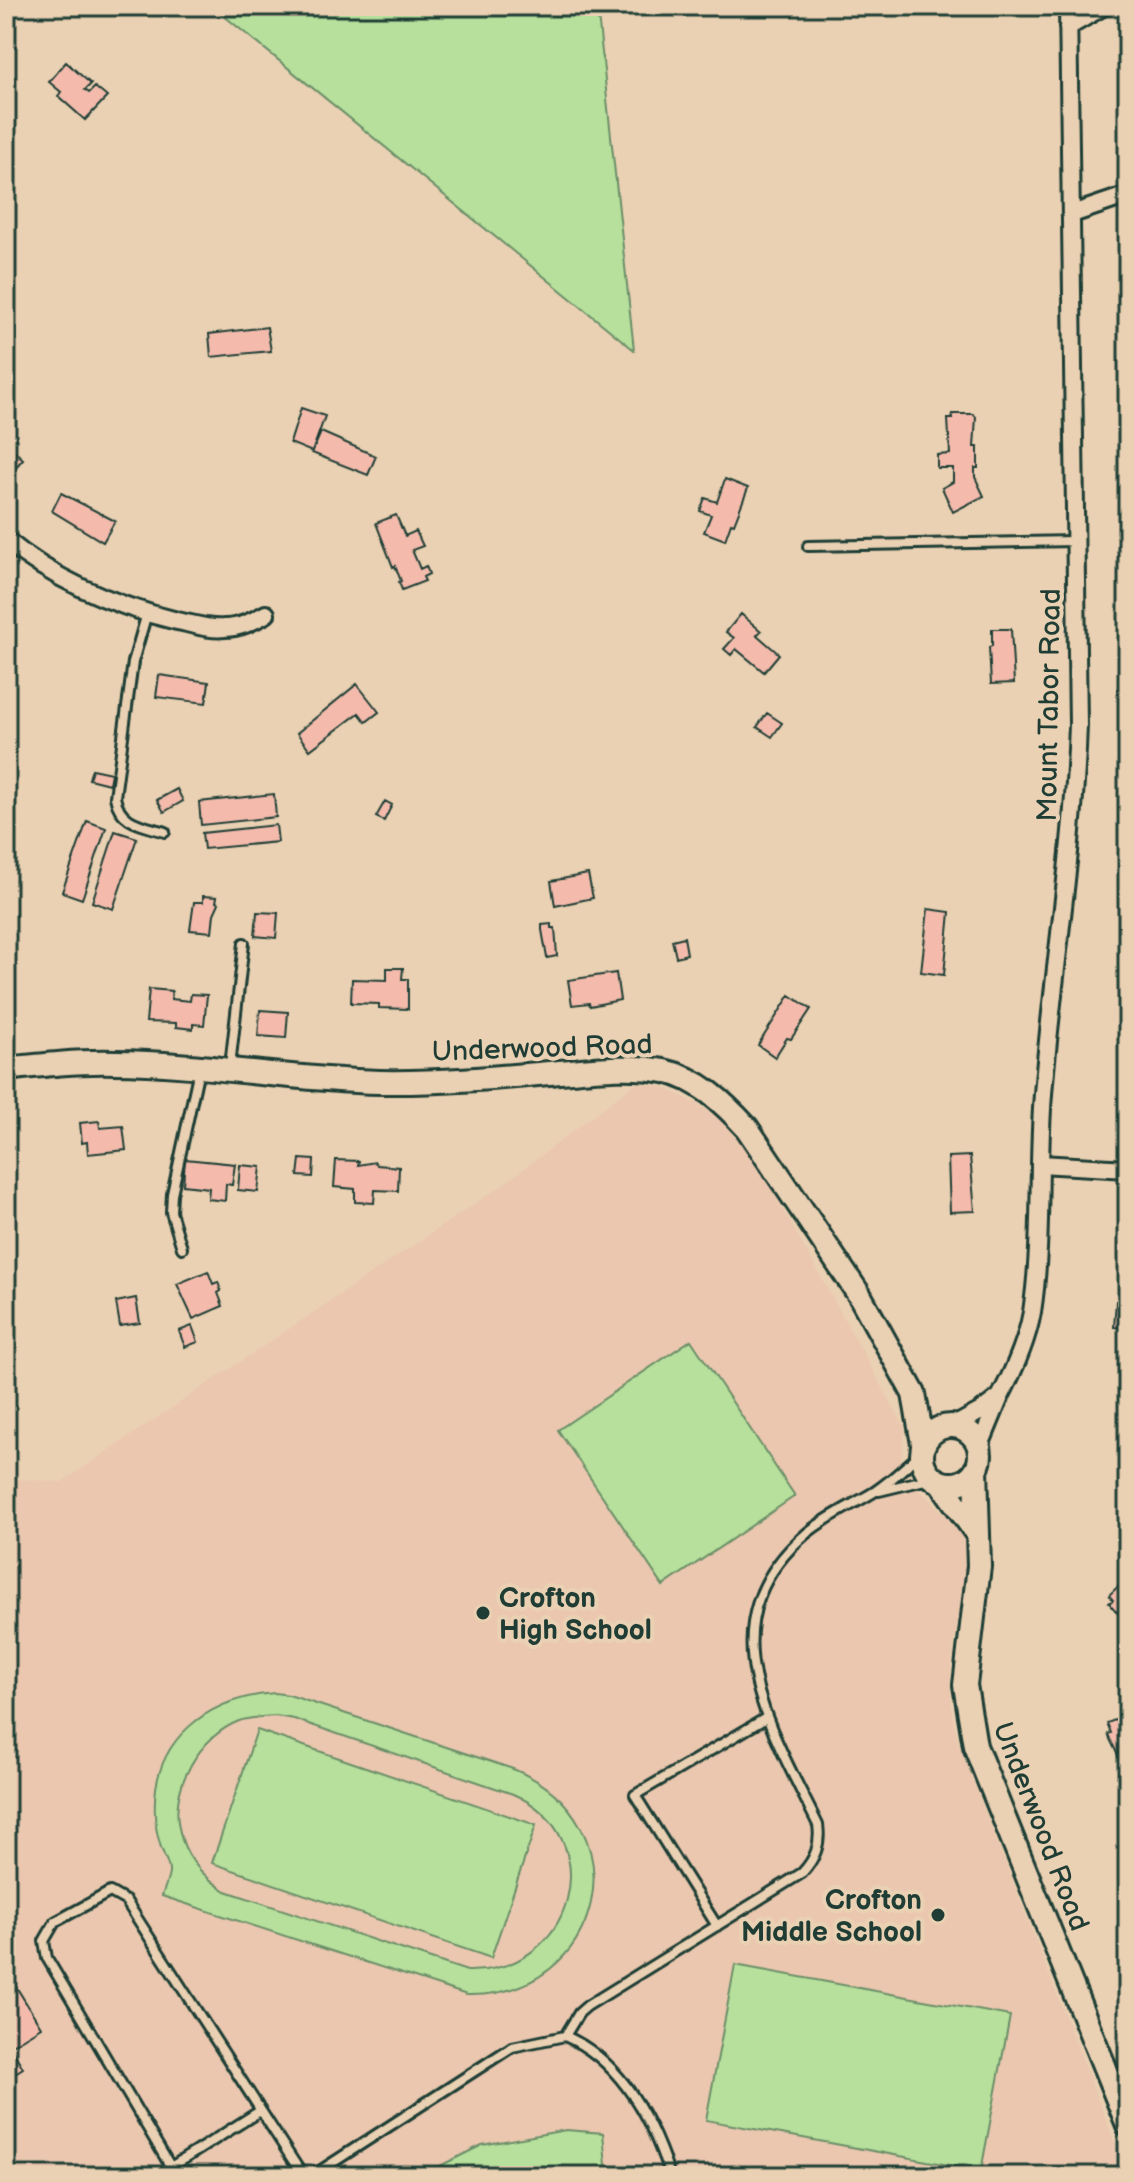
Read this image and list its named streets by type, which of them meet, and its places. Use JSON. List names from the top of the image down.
{
  "streets": {
    "street": ["Mount Tabor Road", "Underwood Road"]
  },
  "crossings": [
    ["Mount Tabor Road", "Underwood Road"]
  ],
  "places": ["Crofton High School", "Crofton Middle School"]
}
